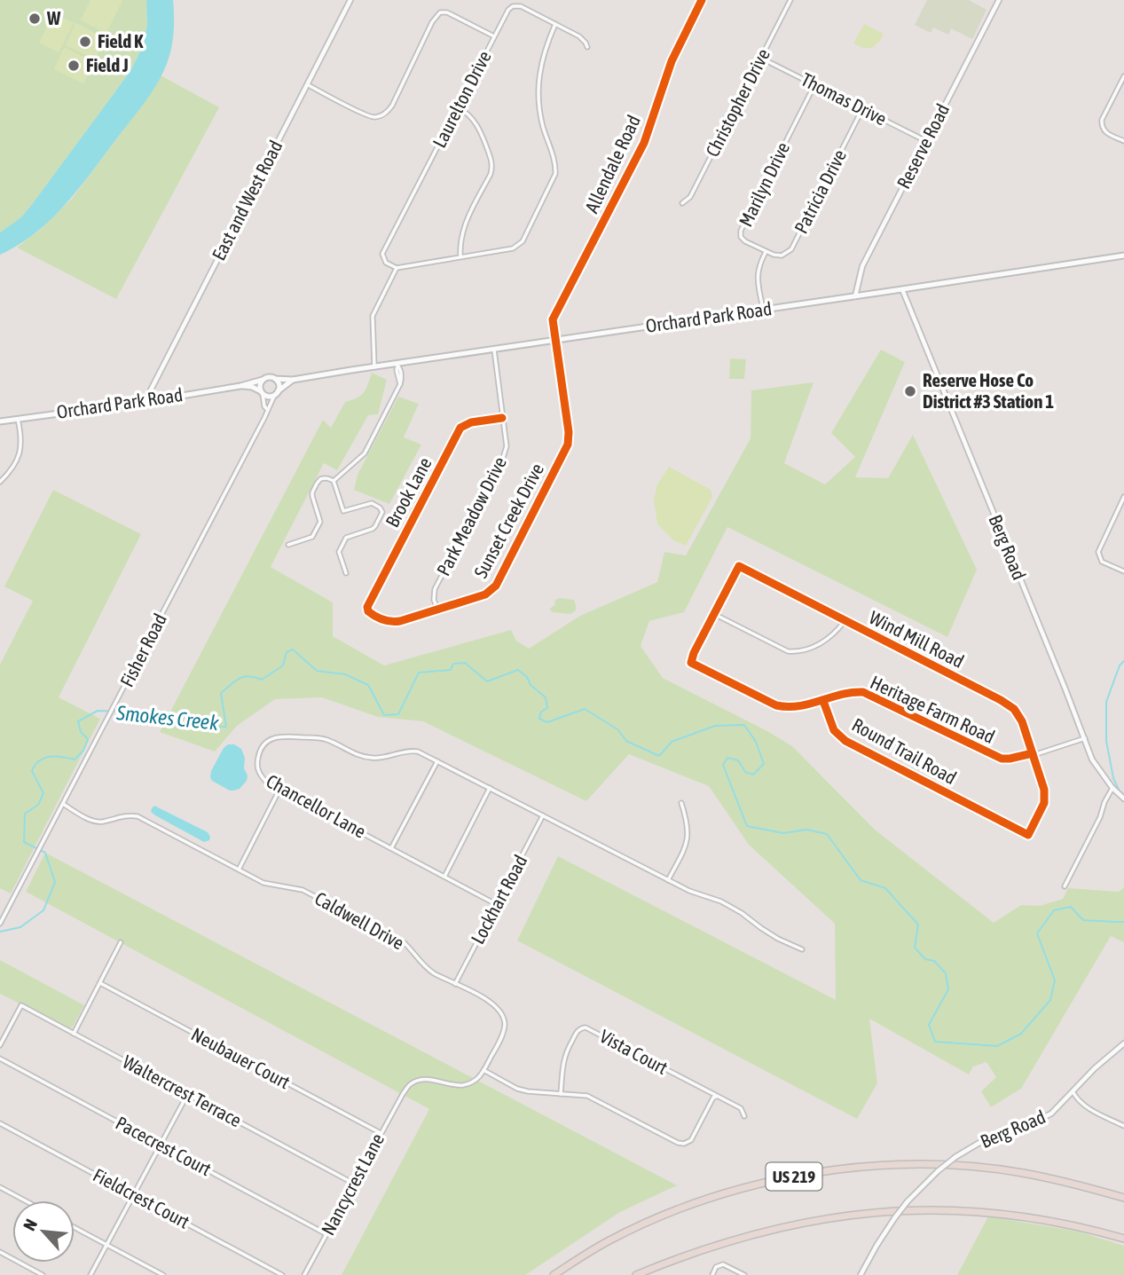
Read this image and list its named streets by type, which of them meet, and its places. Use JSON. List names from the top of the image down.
{
  "streets": {
    "highway": ["US 219"],
    "main road": ["Orchard Park Road"],
    "street": [
      "Laurelton Drive",
      "Thomas Drive",
      "Christopher Drive",
      "Reserve Road",
      "Allendale Road",
      "Marilyn Drive",
      "Patricia Drive",
      "East and West Road",
      "Brook Lane",
      "Park Meadow Drive",
      "Sunset Creek Drive",
      "Berg Road",
      "Wind Mill Road",
      "Fisher Road",
      "Heritage Farm Road",
      "Round Trail Road",
      "Chancellor Lane",
      "Lockhart Road",
      "Caldwell Drive",
      "Vista Court",
      "Neubauer Court",
      "Waltercrest Terrace",
      "Pacecrest Court",
      "Nancycrest Lane",
      "Fieldcrest Court"
    ]
  },
  "crossings": [
    ["Thomas Drive", "Christopher Drive"],
    ["Thomas Drive", "Reserve Road"],
    ["Thomas Drive", "Marilyn Drive"],
    ["Thomas Drive", "Patricia Drive"],
    ["Reserve Road", "Orchard Park Road"],
    ["Allendale Road", "Orchard Park Road"],
    ["Allendale Road", "Sunset Creek Drive"],
    ["Marilyn Drive", "Patricia Drive"],
    ["Marilyn Drive", "Orchard Park Road"],
    ["East and West Road", "Orchard Park Road"],
    ["Orchard Park Road", "Park Meadow Drive"],
    ["Orchard Park Road", "Sunset Creek Drive"],
    ["Orchard Park Road", "Berg Road"],
    ["Orchard Park Road", "Fisher Road"],
    ["Brook Lane", "Park Meadow Drive"],
    ["Brook Lane", "Sunset Creek Drive"],
    ["Park Meadow Drive", "Sunset Creek Drive"],
    ["Berg Road", "Heritage Farm Road"],
    ["Wind Mill Road", "Heritage Farm Road"],
    ["Wind Mill Road", "Round Trail Road"],
    ["Fisher Road", "Caldwell Drive"],
    ["Heritage Farm Road", "Round Trail Road"],
    ["Chancellor Lane", "Lockhart Road"],
    ["Lockhart Road", "Caldwell Drive"],
    ["Caldwell Drive", "Nancycrest Lane"],
    ["Neubauer Court", "Nancycrest Lane"],
    ["Waltercrest Terrace", "Nancycrest Lane"],
    ["Pacecrest Court", "Nancycrest Lane"]
  ],
  "water": ["Smokes Creek"],
  "places": [
    "W",
    "Field K",
    "Field J",
    "Reserve Hose Co District #3 Station 1"
  ],
  "north": "top left"
}
